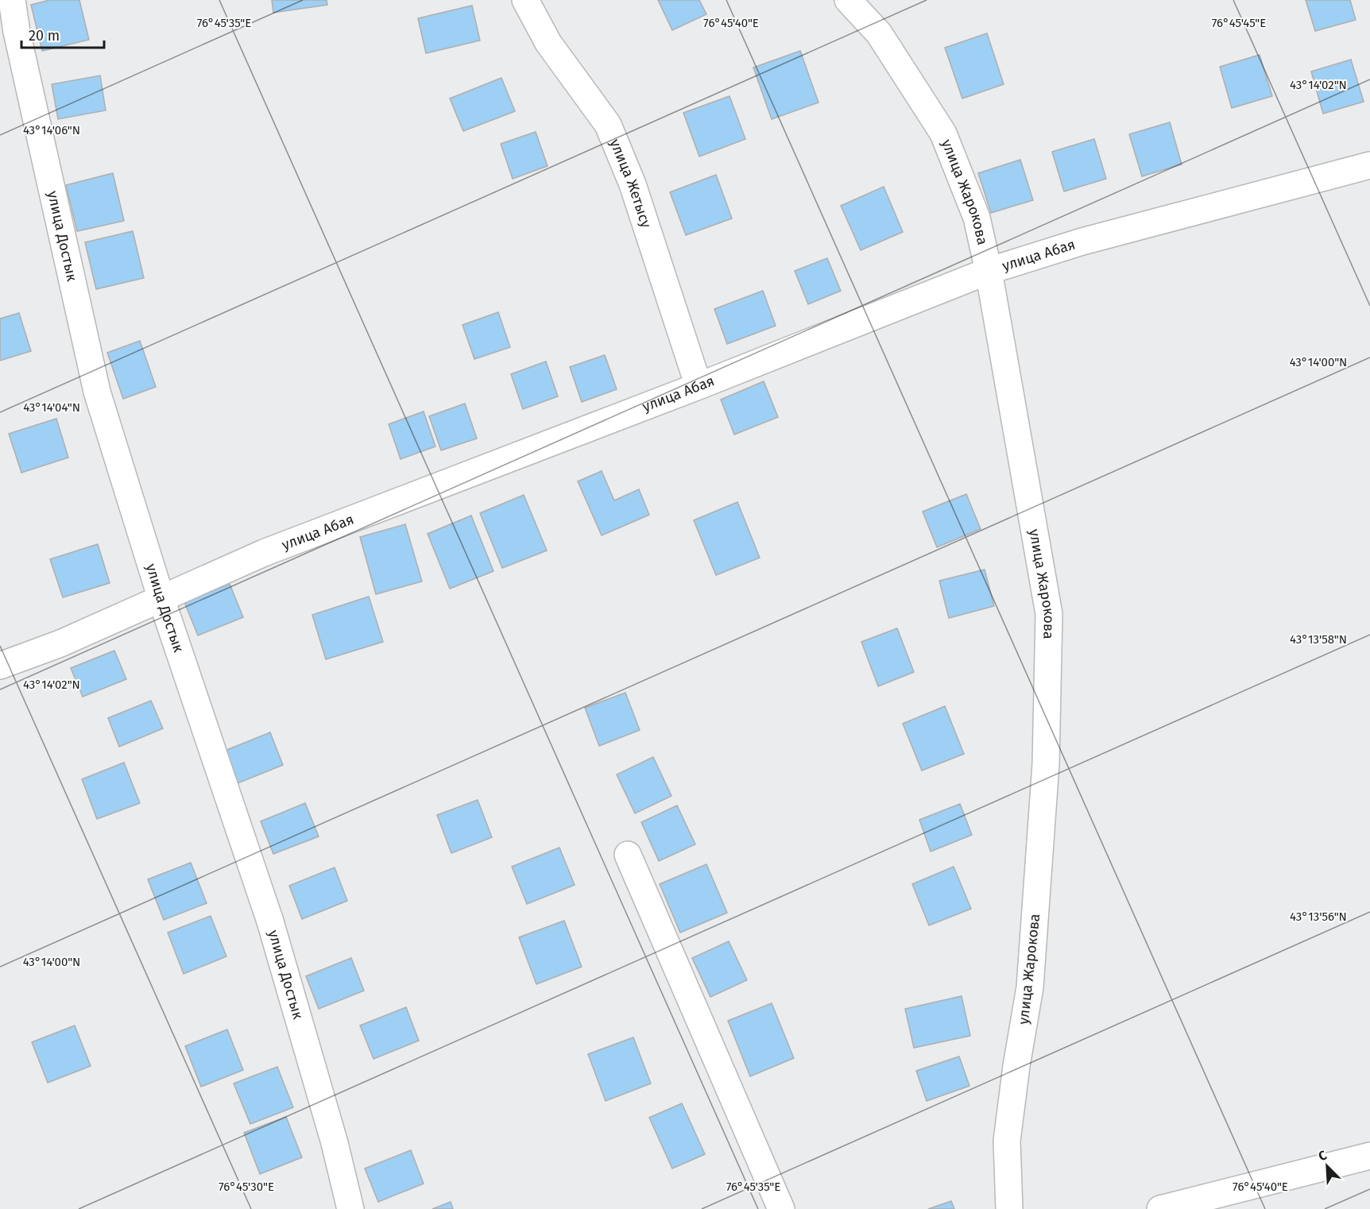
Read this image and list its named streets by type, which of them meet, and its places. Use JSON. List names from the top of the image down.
{
  "streets": {
    "street": [
      "улица Жетысу",
      "улица Жарокова",
      "улица Достык",
      "улица Абая"
    ]
  },
  "crossings": [
    ["улица Жетысу", "улица Абая"],
    ["улица Жарокова", "улица Абая"],
    ["улица Достык", "улица Абая"]
  ],
  "scale_bar": "20 m",
  "north": "top left",
  "coordinates": [
    "76°45'35\"E",
    "76°45'40\"E",
    "76°45'45\"E",
    "43°14'02\"N",
    "43°14'06\"N",
    "43°14'00\"N",
    "43°14'04\"N",
    "43°13'58\"N",
    "43°13'56\"N",
    "76°45'30\"E"
  ]
}
